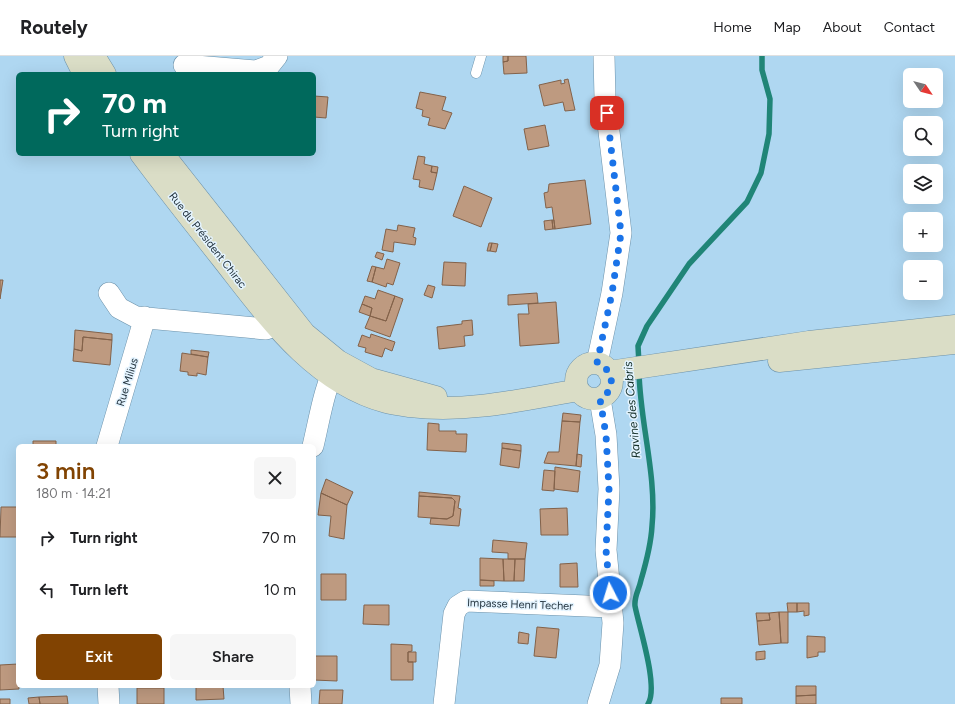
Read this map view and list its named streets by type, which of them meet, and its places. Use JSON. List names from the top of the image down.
{
  "streets": {
    "main road": ["Rue du Président Chirac"],
    "street": ["Rue Milius", "Impasse Henri Techer"]
  },
  "water": ["Ravine des Cabris"],
  "north": "bottom right",
  "page": {
    "header": "Routely",
    "nav": [
      "Home",
      "Map",
      "About",
      "Contact"
    ],
    "map_buttons": ["+", "−"],
    "turn": ["70 m", "Turn right"],
    "heading": ["3 min", "180 m · 14:21"],
    "list": [
      {
        "name": "Turn right",
        "value": "70 m"
      },
      {
        "name": "Turn left",
        "value": "10 m"
      }
    ],
    "buttons": ["Exit", "Share"]
  }
}
